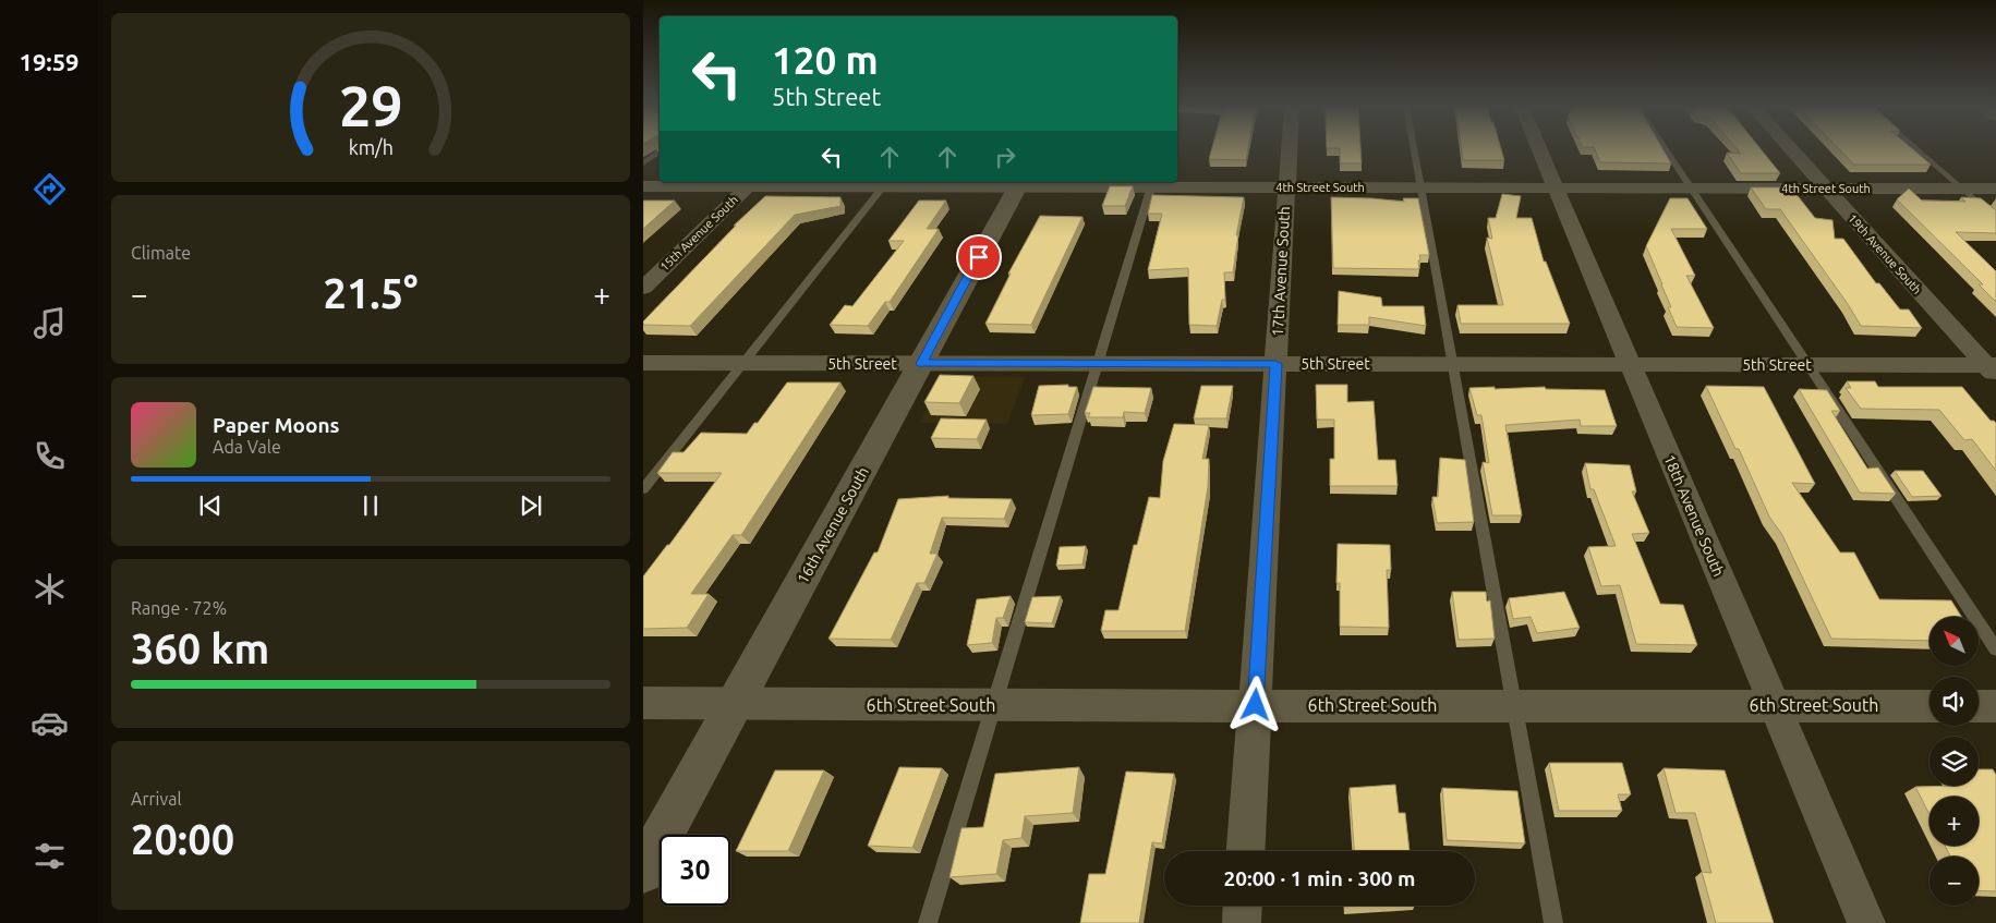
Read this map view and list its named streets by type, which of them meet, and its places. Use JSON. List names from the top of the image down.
{
  "streets": {
    "street": [
      "4th Street South",
      "15th Avenue South",
      "19th Avenue South",
      "17th Avenue South",
      "5th Street",
      "18th Avenue South",
      "16th Avenue South",
      "6th Street South"
    ]
  },
  "crossings": [
    ["4th Street South", "15th Avenue South"],
    ["4th Street South", "19th Avenue South"],
    ["4th Street South", "17th Avenue South"],
    ["4th Street South", "18th Avenue South"],
    ["4th Street South", "16th Avenue South"],
    ["19th Avenue South", "5th Street"],
    ["17th Avenue South", "5th Street"],
    ["17th Avenue South", "6th Street South"],
    ["5th Street", "18th Avenue South"],
    ["5th Street", "16th Avenue South"],
    ["18th Avenue South", "6th Street South"],
    ["16th Avenue South", "6th Street South"]
  ],
  "north": "top left",
  "page": {
    "tabs": "19:59",
    "turn": ["120 m", "5th Street"],
    "tile": [
      "Climate",
      ["Range · 72%", "360 km"],
      ["Arrival", "20:00"]
    ],
    "heat": ["−", "21.5°", "+"],
    "song": ["Paper Moons", "Ada Vale"],
    "map_buttons": ["+", "−"],
    "limit": "30",
    "trip": "20:00 · 1 min · 300 m",
    "gauge": ["29", "km/h"]
  }
}
